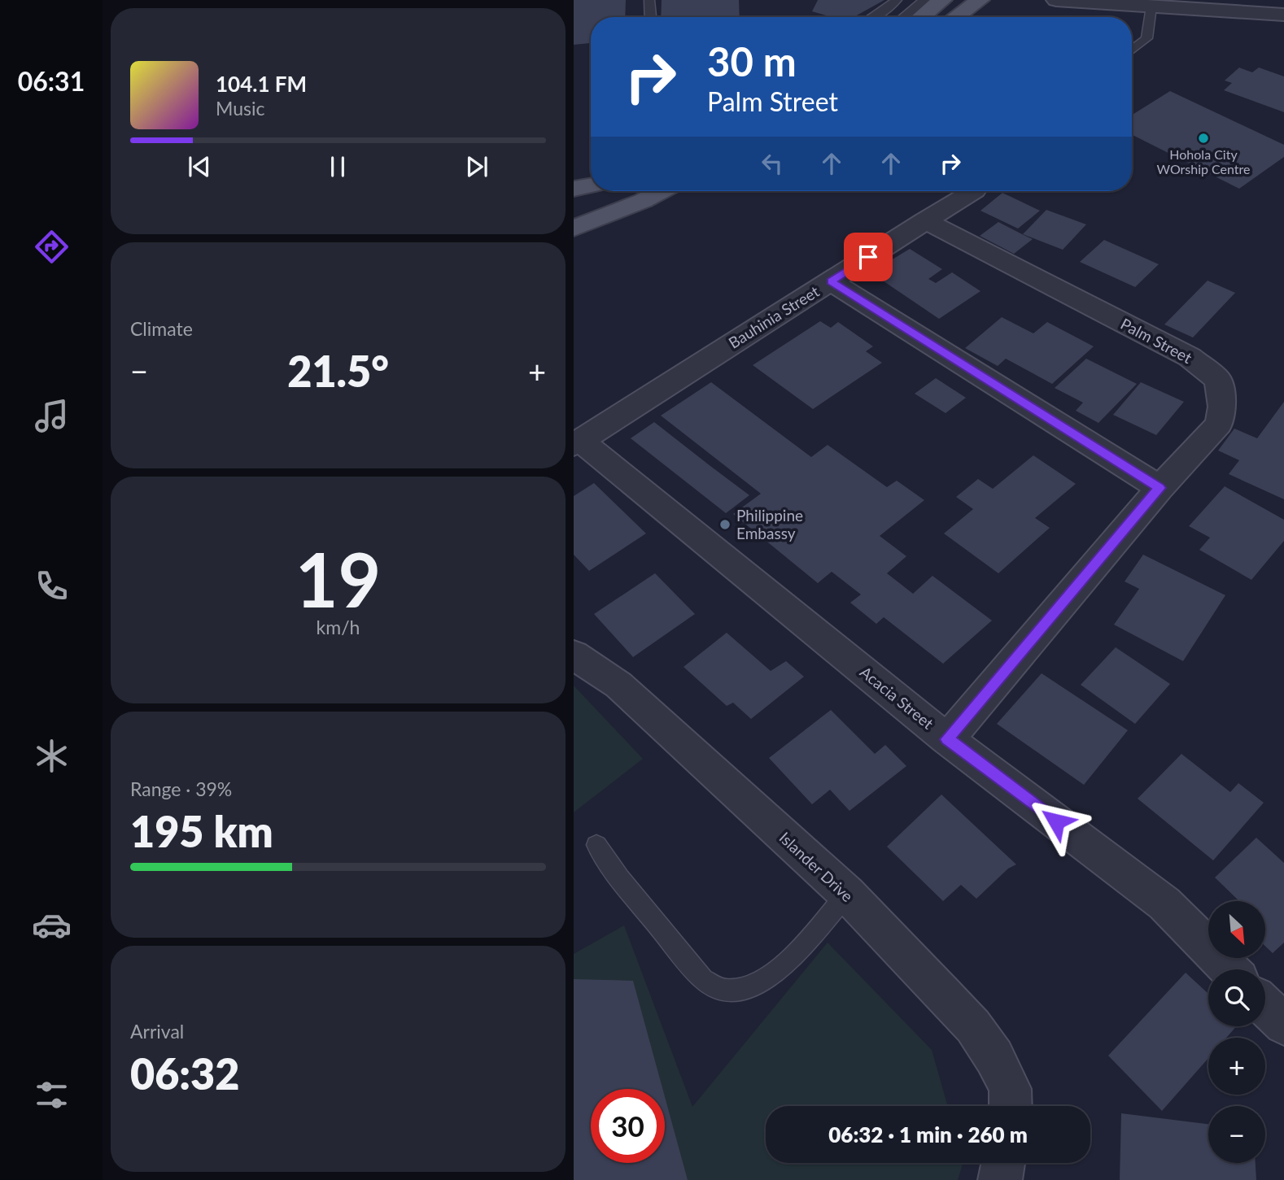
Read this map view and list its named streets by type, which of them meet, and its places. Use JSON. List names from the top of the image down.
{
  "streets": {
    "street": [
      "Bauhinia Street",
      "Palm Street",
      "Acacia Street",
      "Islander Drive"
    ]
  },
  "crossings": [
    ["Bauhinia Street", "Palm Street"],
    ["Bauhinia Street", "Acacia Street"],
    ["Palm Street", "Acacia Street"]
  ],
  "places": ["Hohola City WOrship Centre", "Philippine Embassy"],
  "north": "bottom right",
  "page": {
    "tabs": "06:31",
    "turn": ["30 m", "Palm Street"],
    "song": ["104.1 FM", "Music"],
    "tile": [
      "Climate",
      ["19", "km/h"],
      ["Range · 39%", "195 km"],
      ["Arrival", "06:32"]
    ],
    "heat": ["−", "21.5°", "+"],
    "map_buttons": ["+", "−"],
    "limit": "30",
    "trip": "06:32 · 1 min · 260 m"
  }
}
